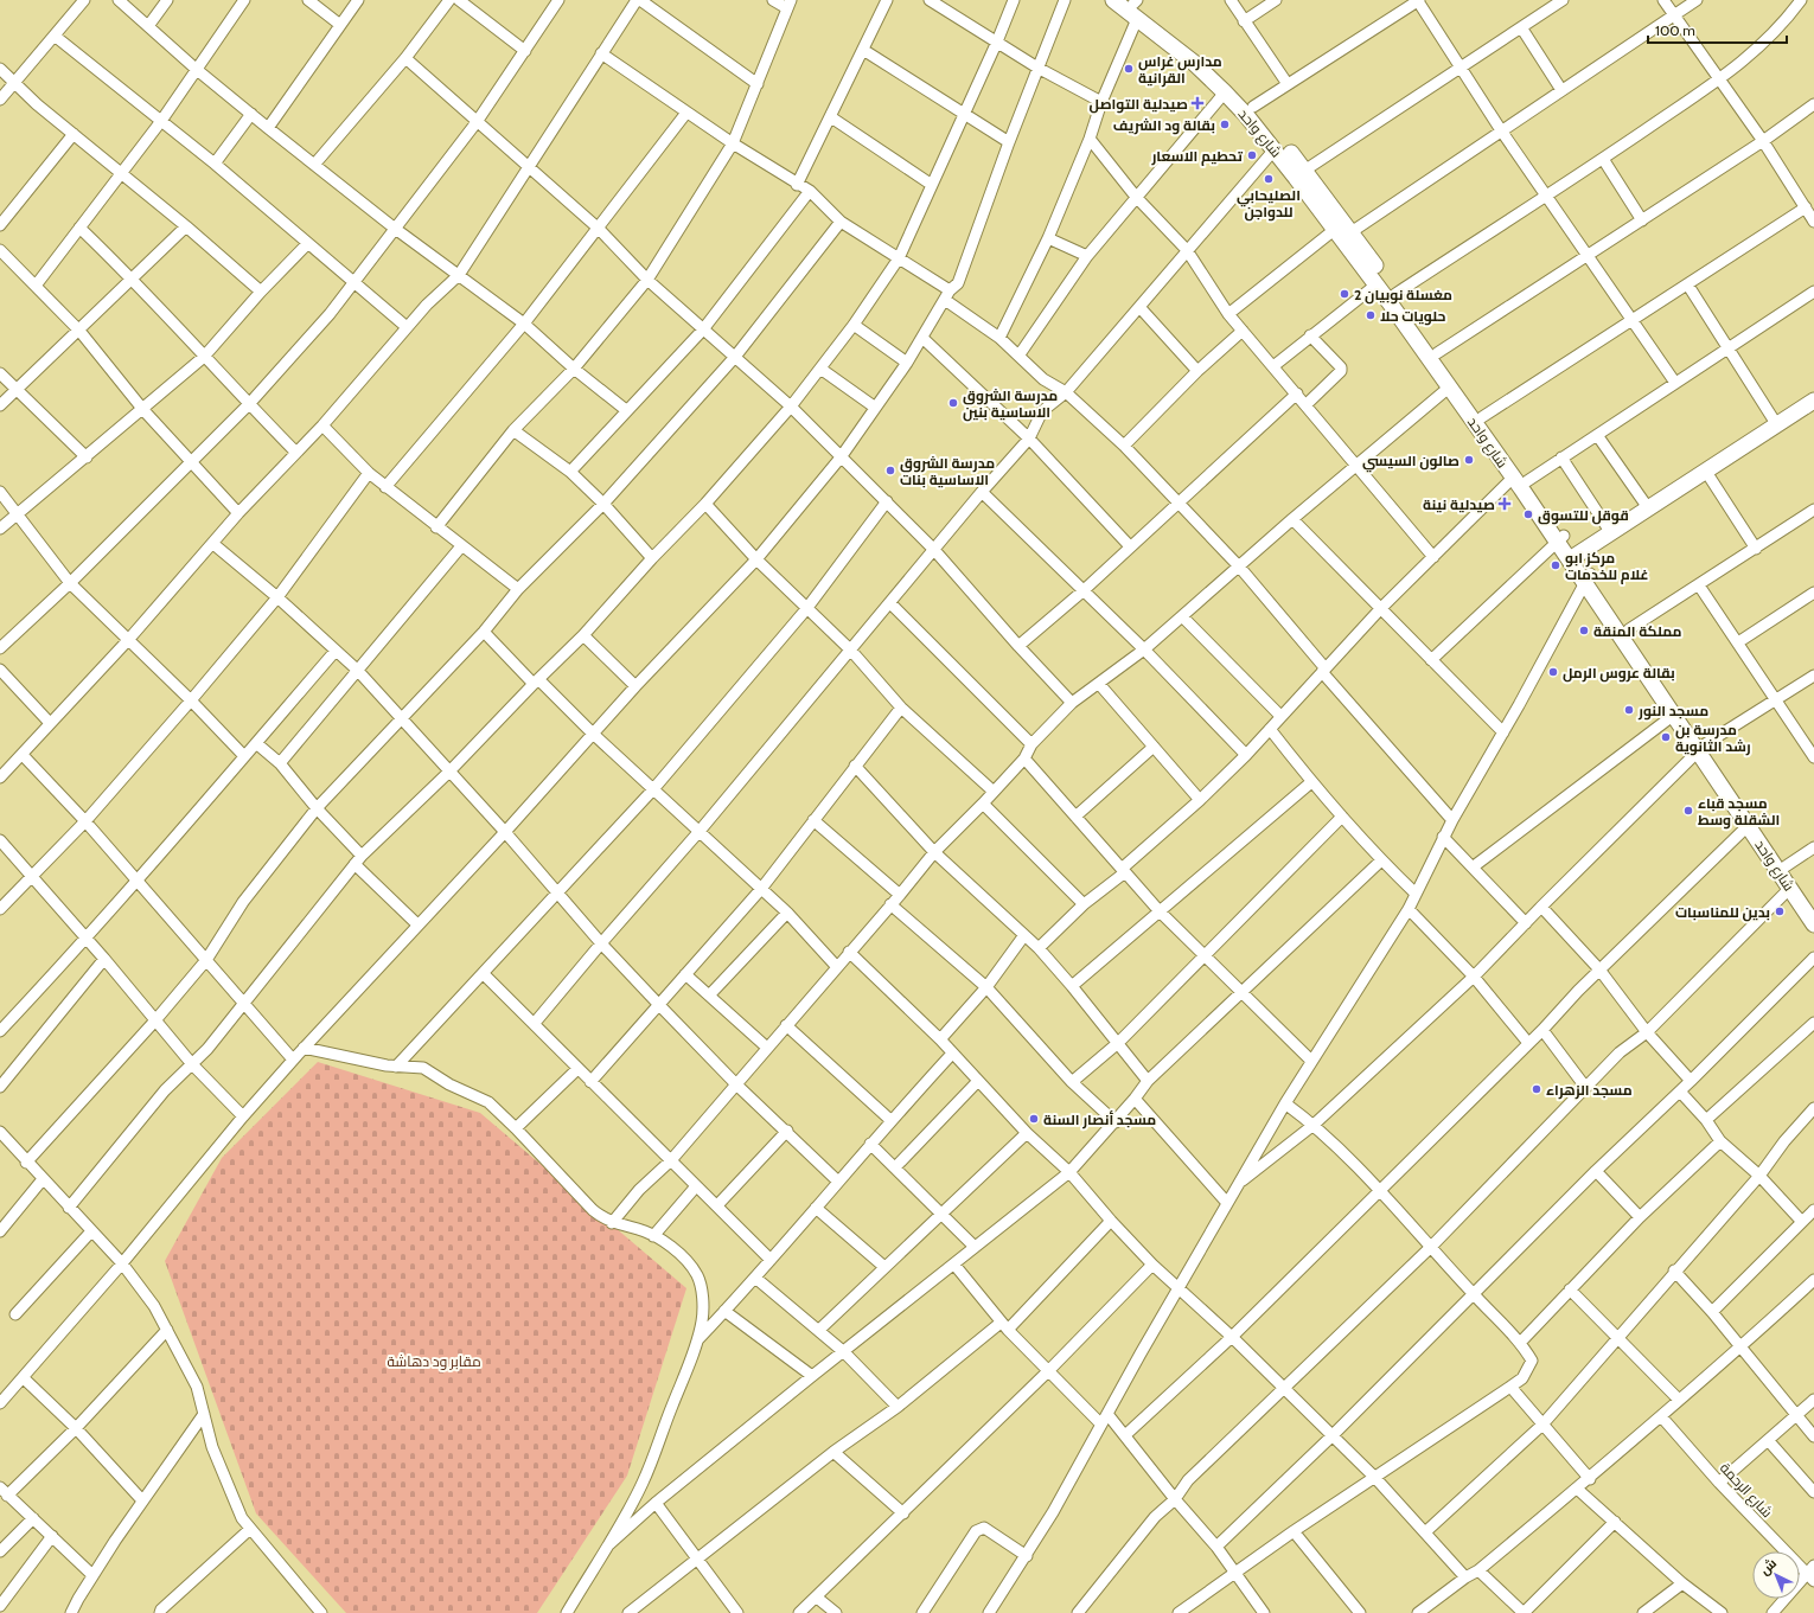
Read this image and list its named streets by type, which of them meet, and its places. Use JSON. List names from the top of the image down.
{
  "streets": {
    "street": ["شارع واحد", "شارع الرحمة"]
  },
  "parks": ["مقابر ود دهاشة"],
  "places": {
    "other": [
      "مدارس غراس القرانية",
      "بقالة ود الشريف",
      "تحطيم الاسعار",
      "الصليحابي للدواجن",
      "مغسلة نوبيان 2",
      "حلويات حلا",
      "مدرسة الشروق الاساسية بنين",
      "صالون السيسي",
      "مدرسة الشروق الاساسية بنات",
      "قوقل للتسوق",
      "مركز ابو غلام للخدمات",
      "مملكة المنقة",
      "بقالة عروس الرمل",
      "مسجد النور",
      "مدرسة بن رشد الثانوية",
      "مسجد قباء الشقلة وسط",
      "بدين للمناسبات",
      "مسجد الزهراء",
      "مسجد أنصار السنة"
    ],
    "health": ["صيدلية التواصل", "صيدلية نينة"]
  },
  "scale_bar": "100 m",
  "north": "top left"
}
